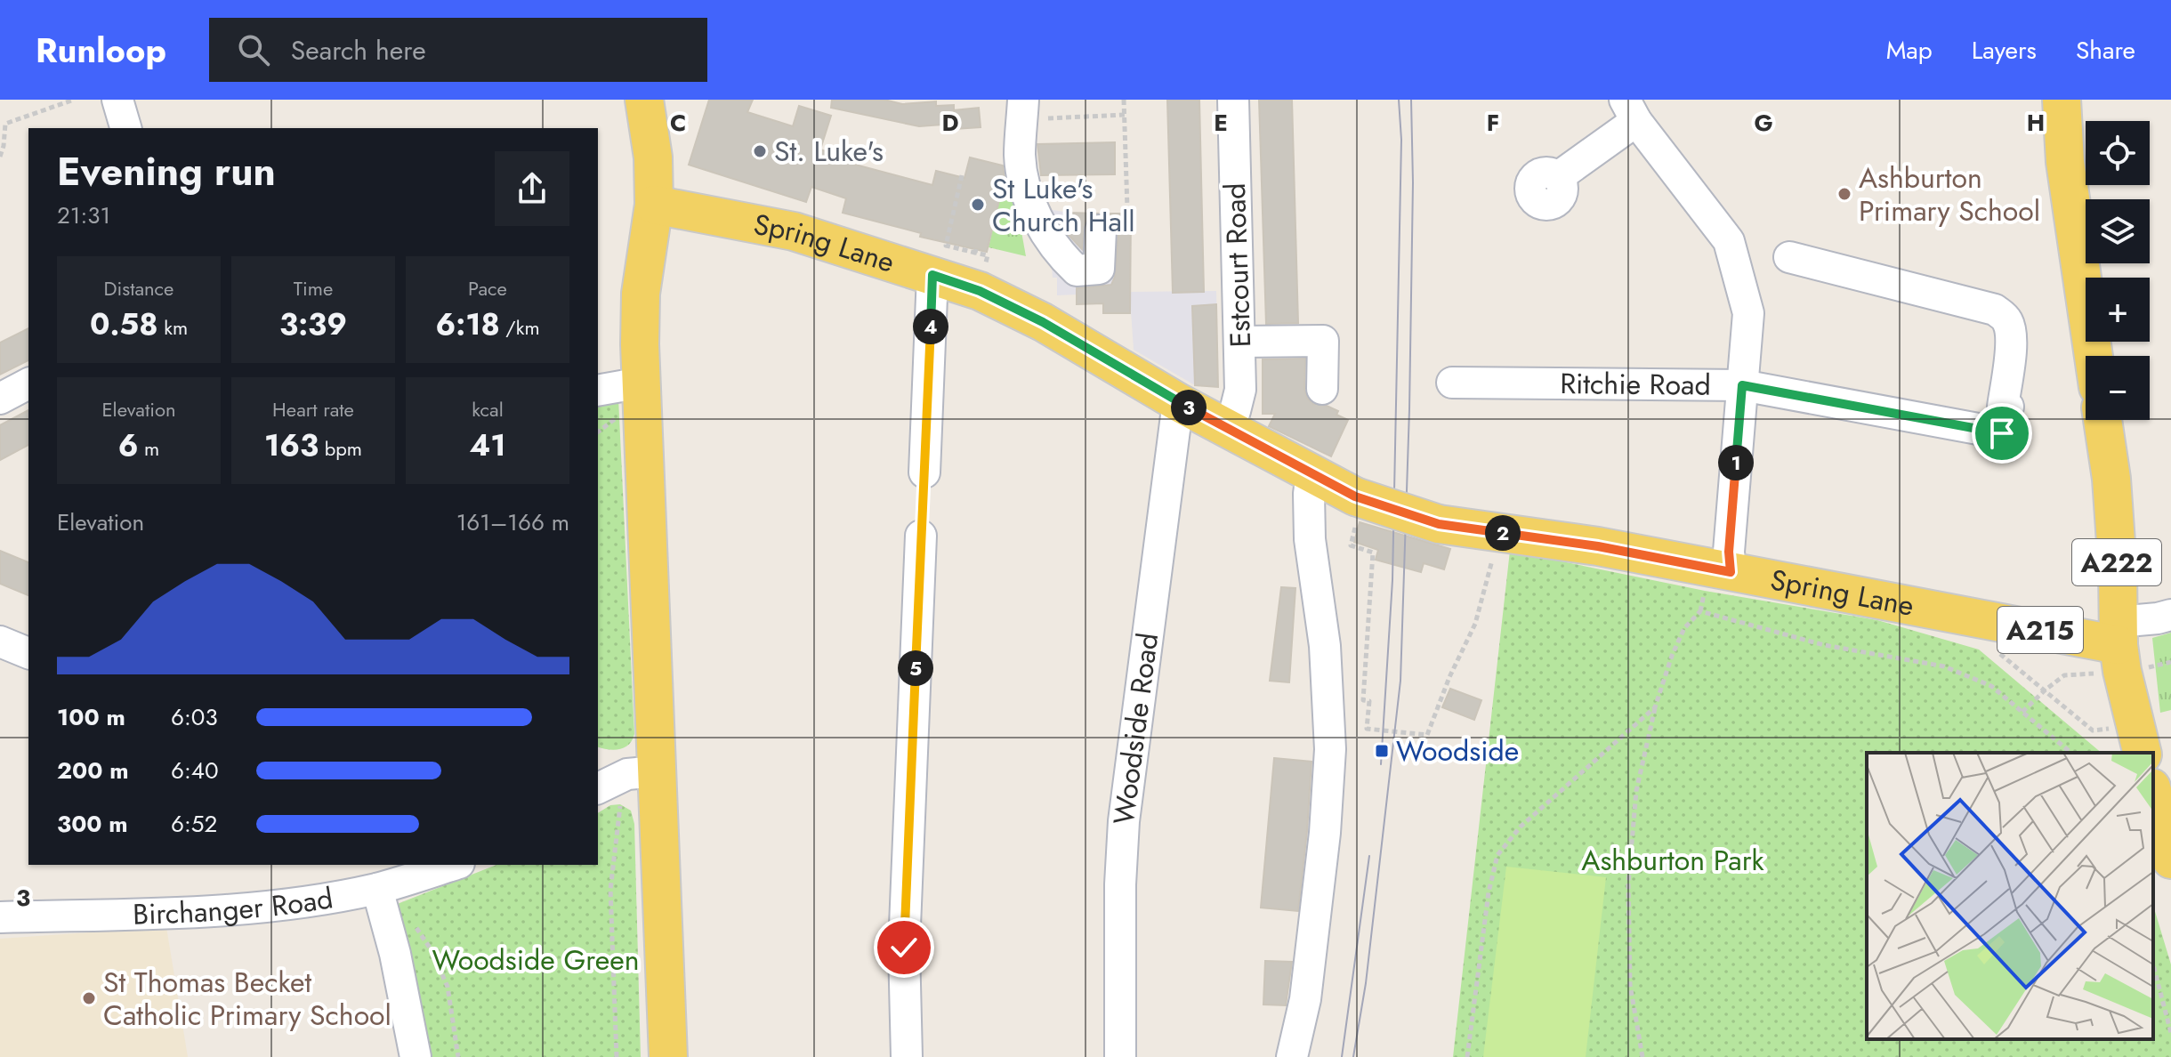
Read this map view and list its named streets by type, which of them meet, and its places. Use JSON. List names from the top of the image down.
{
  "streets": {
    "main road": ["Spring Lane", "A222", "A215"],
    "street": [
      "Estcourt Road",
      "Ritchie Road",
      "Woodside Road",
      "Birchanger Road"
    ]
  },
  "crossings": [
    ["Spring Lane", "Estcourt Road"],
    ["Spring Lane", "A222"],
    ["Spring Lane", "Woodside Road"]
  ],
  "parks": ["Ashburton Park", "Woodside Green"],
  "places": {
    "other": [
      "St. Luke's",
      "Ashburton Primary School",
      "St Luke's Church Hall",
      "St Thomas Becket Catholic Primary School"
    ],
    "transit": ["Woodside"]
  },
  "page": {
    "header": "Runloop",
    "search": "Search here",
    "nav": ["Map", "Layers", "Share"],
    "map_buttons": ["+", "−"],
    "heading": ["Evening run", "21:31"],
    "stats": [
      ["Distance", "0.58 km"],
      ["Time", "3:39"],
      ["Pace", "6:18 /km"],
      ["Elevation", "6 m"],
      ["Heart rate", "163 bpm"],
      ["kcal", "41"]
    ],
    "pins": [
      "4",
      "3",
      "1",
      "2",
      "5"
    ],
    "chart": ["Elevation", "161–166 m"],
    "list": [
      {
        "name": "100 m",
        "note": "6:03"
      },
      {
        "name": "200 m",
        "note": "6:40"
      },
      {
        "name": "300 m",
        "note": "6:52"
      }
    ]
  },
  "grid": {
    "columns": [
      "C",
      "D",
      "E",
      "F",
      "G",
      "H"
    ],
    "rows": ["3"]
  }
}
